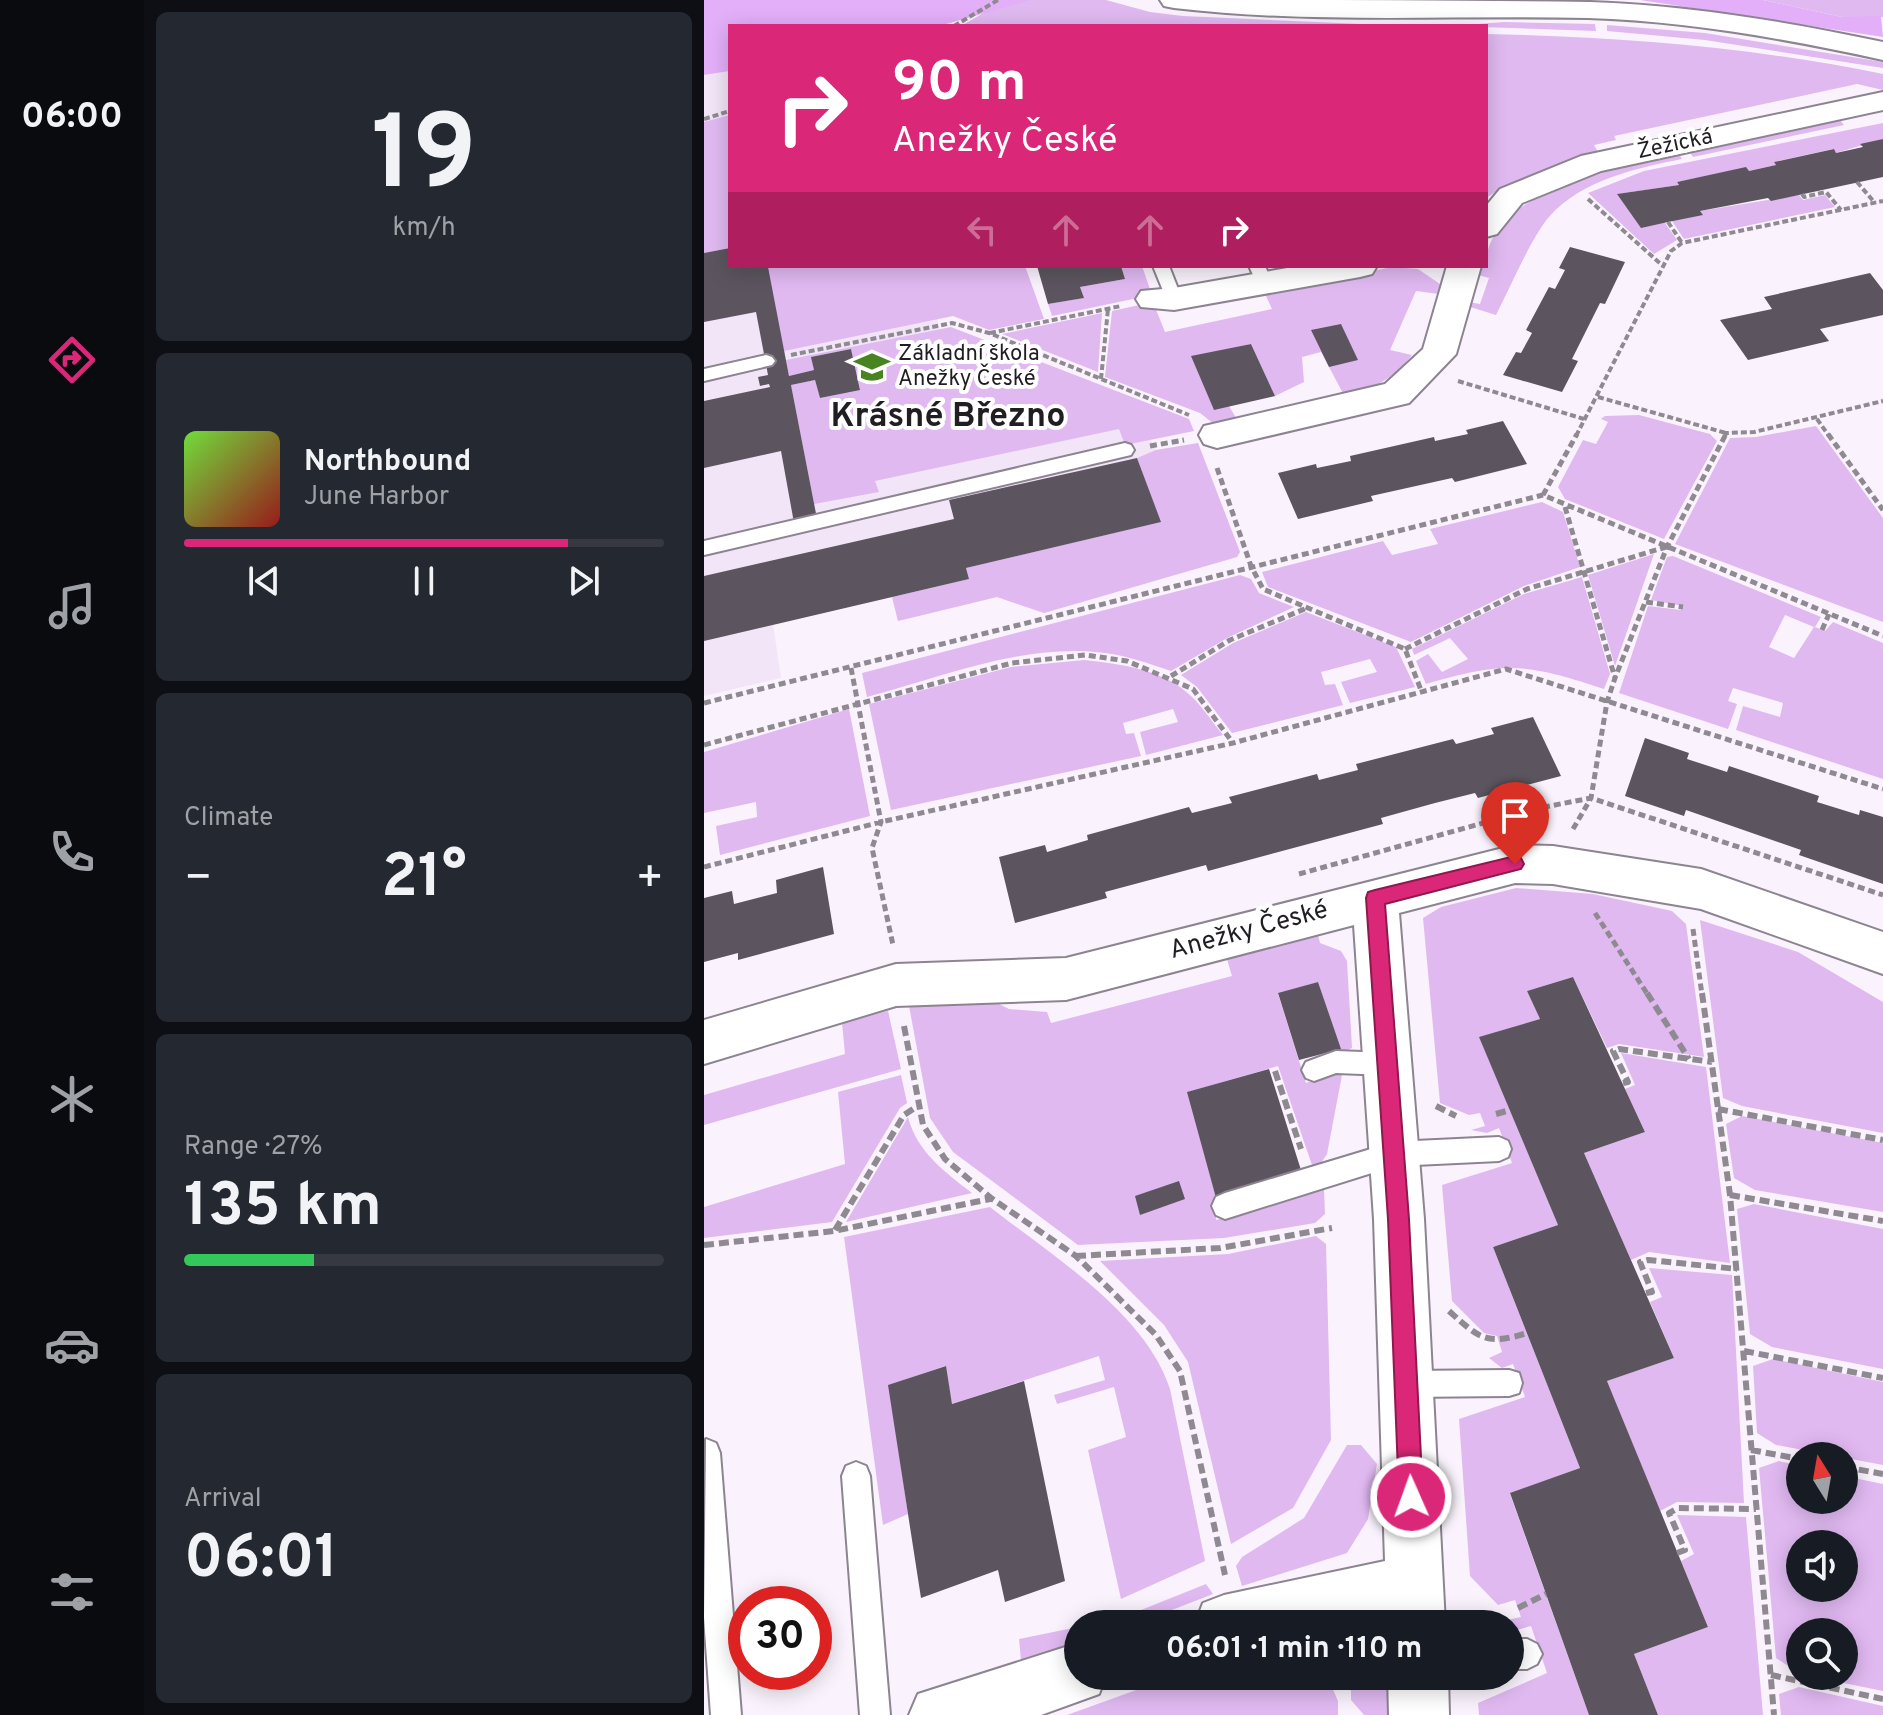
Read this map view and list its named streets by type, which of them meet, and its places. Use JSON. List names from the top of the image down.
{
  "streets": {
    "street": ["Žežická", "Anežky České"]
  },
  "districts": ["Krásné Březno"],
  "places": {
    "school or university": ["Základní škola Anežky České"]
  },
  "north": "top",
  "page": {
    "tabs": "06:00",
    "tile": [
      ["19", "km/h"],
      "Climate",
      ["Range · 27%", "135 km"],
      ["Arrival", "06:01"]
    ],
    "turn": ["90 m", "Anežky České"],
    "song": ["Northbound", "June Harbor"],
    "heat": ["−", "21°", "+"],
    "limit": "30",
    "trip": "06:01 · 1 min · 110 m"
  }
}
